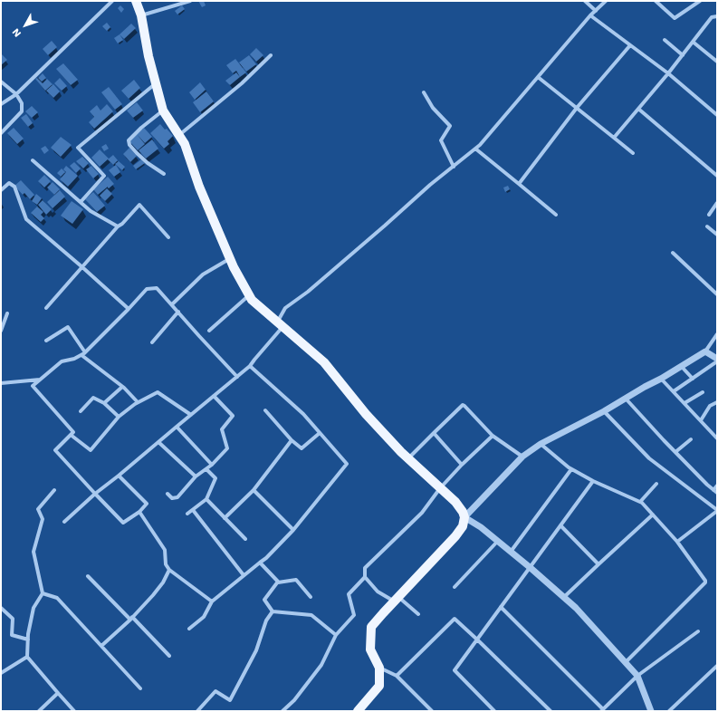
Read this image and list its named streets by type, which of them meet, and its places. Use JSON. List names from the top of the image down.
{
  "north": "bottom left"
}
